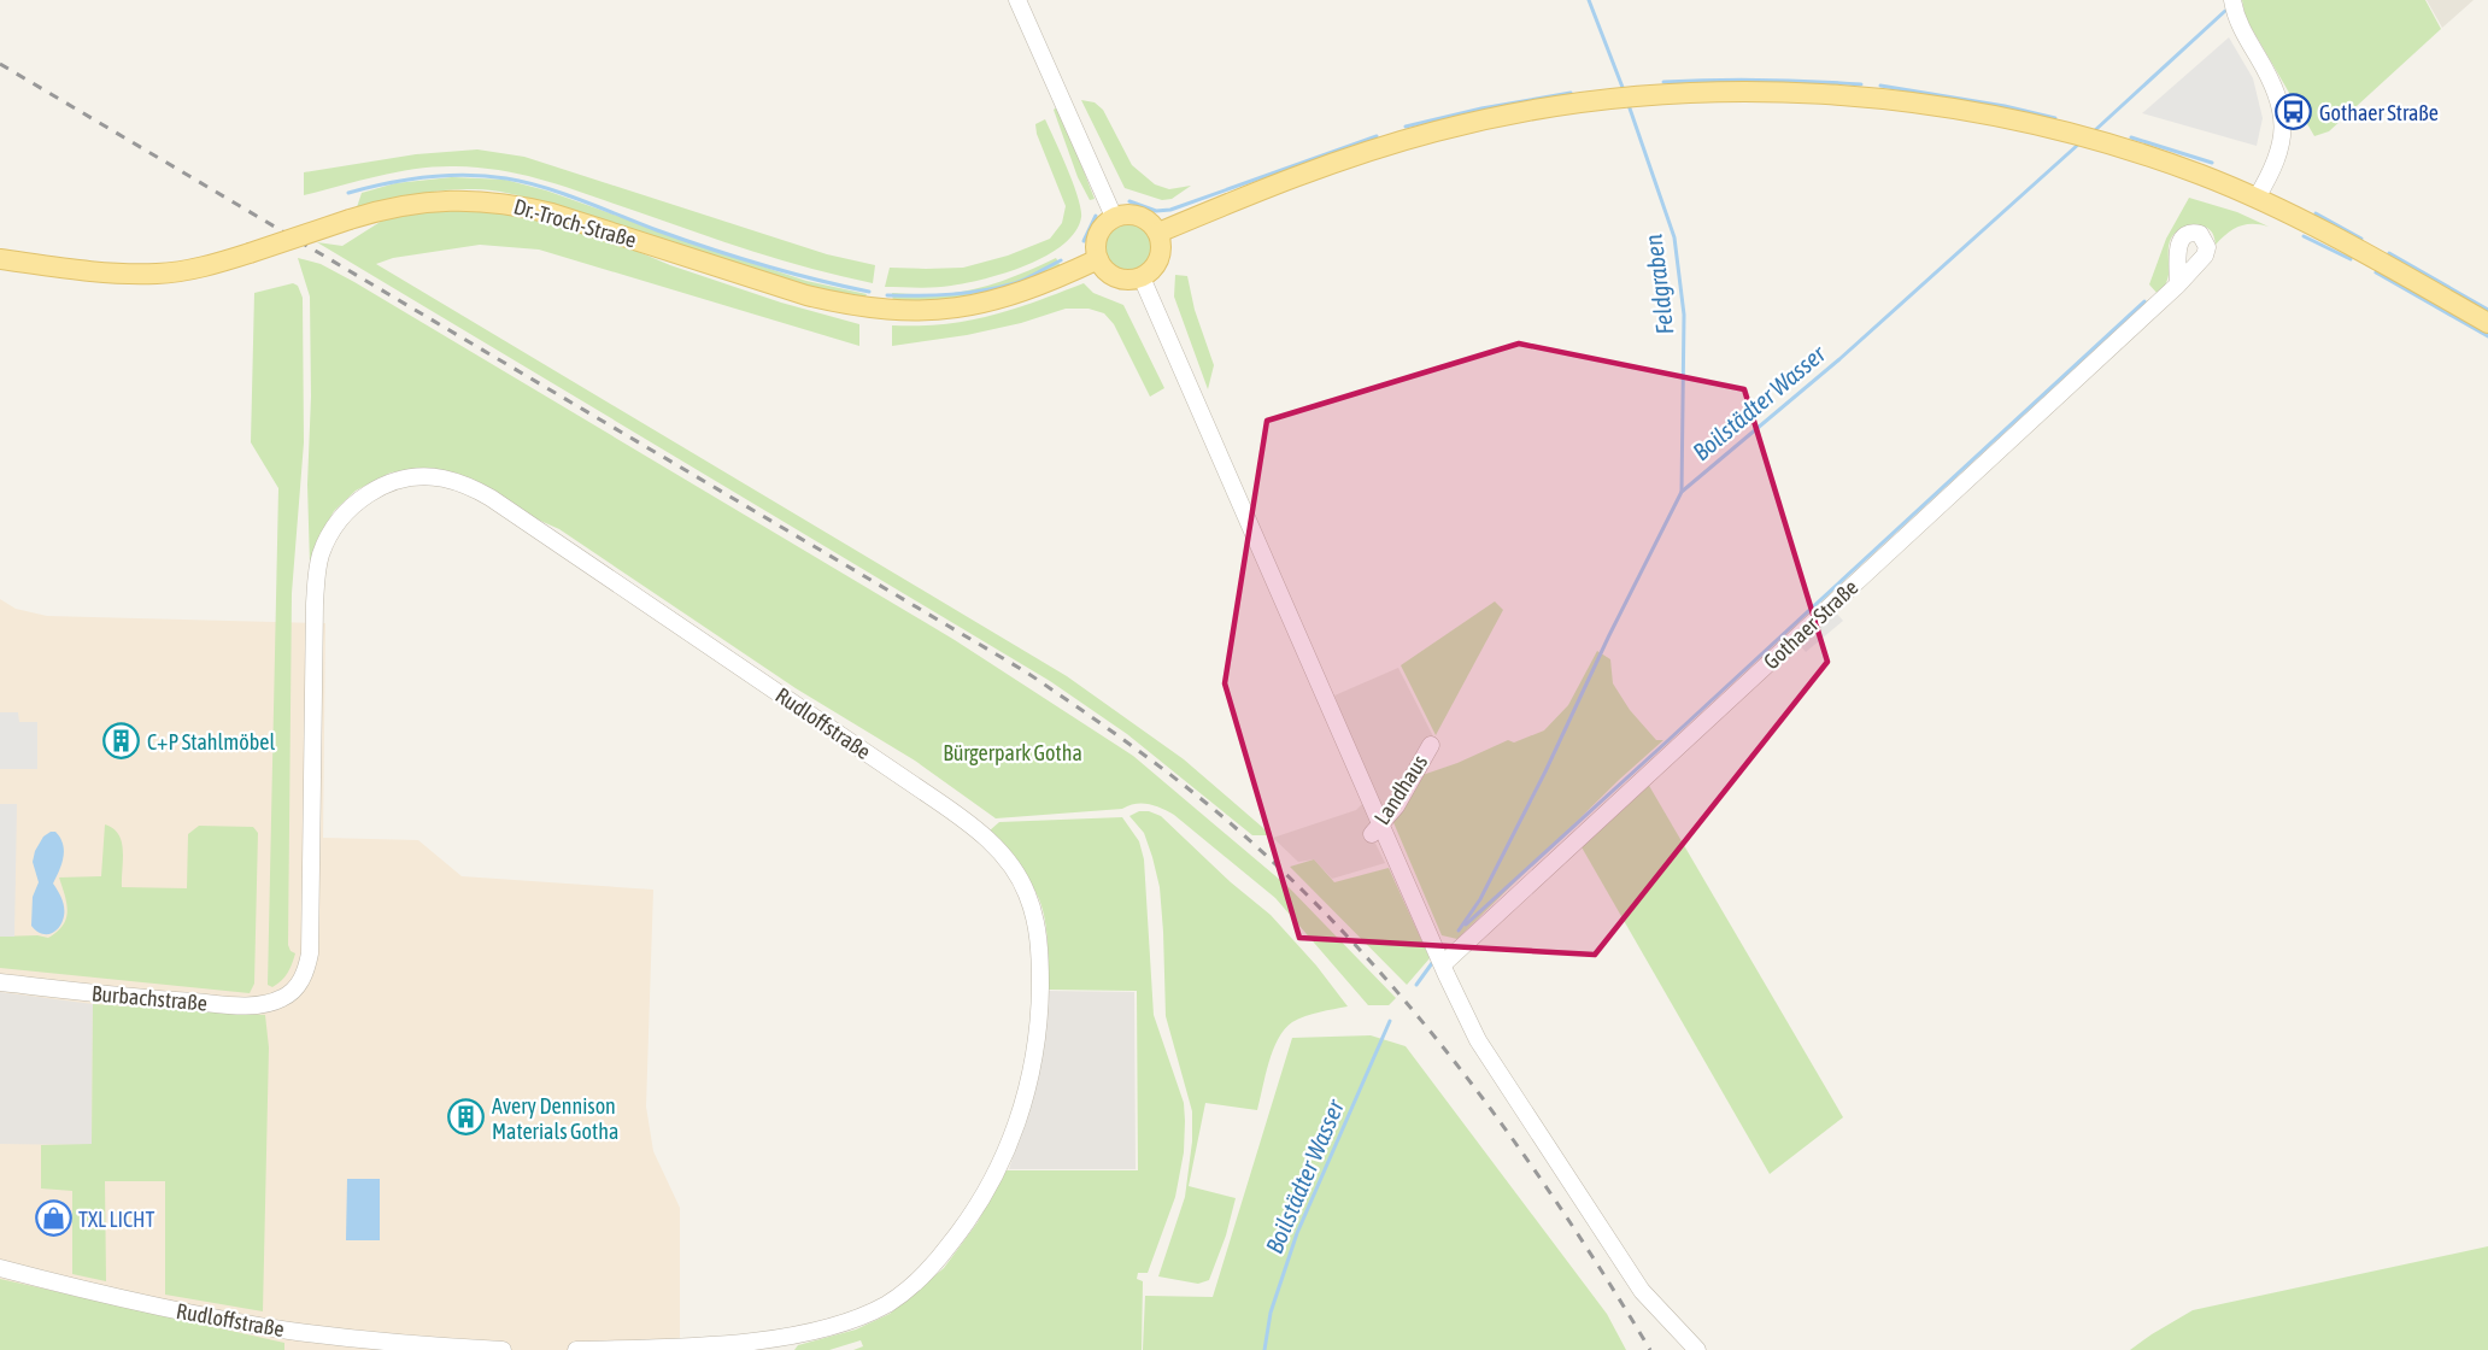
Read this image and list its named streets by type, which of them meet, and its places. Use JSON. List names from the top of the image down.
{
  "streets": {
    "main road": ["Dr.-Troch-Straße"],
    "street": [
      "Gothaer Straße",
      "Rudloffstraße",
      "Landhaus",
      "Burbachstraße"
    ]
  },
  "crossings": [
    ["Rudloffstraße", "Burbachstraße"]
  ],
  "water": ["Feldgraben", "Boilstädter Wasser"],
  "parks": ["Bürgerpark Gotha"],
  "places": {
    "bus stop": ["Gothaer Straße"],
    "building": ["C+P Stahlmöbel", "Avery Dennison Materials Gotha"],
    "shop": ["TXL LICHT"]
  }
}
